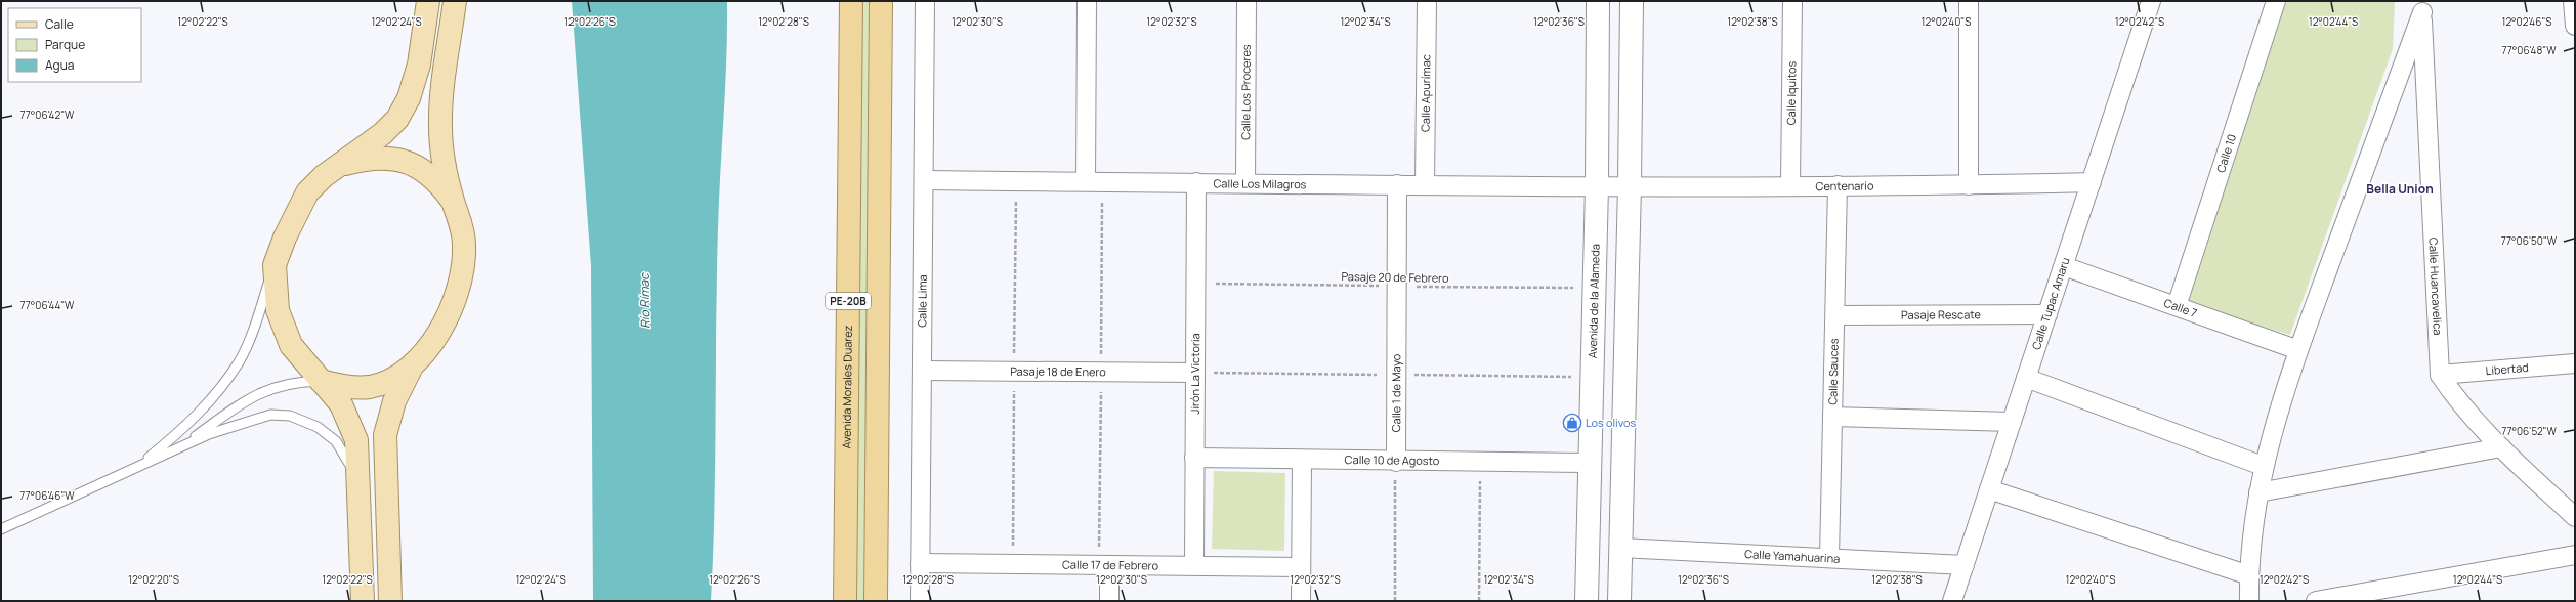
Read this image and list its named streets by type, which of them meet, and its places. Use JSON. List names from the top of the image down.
{
  "streets": {
    "highway": ["PE-20B", "Avenida Morales Duarez"],
    "street": [
      "Calle Los Proceres",
      "Calle Apurímac",
      "Calle Iquitos",
      "Calle 10",
      "Calle Los Milagros",
      "Centenario",
      "Calle Huancavelica",
      "Calle Lima",
      "Avenida de la Alameda",
      "Calle Tupac Amaru",
      "Calle 7",
      "Pasaje Rescate",
      "Libertad",
      "Pasaje 18 de Enero",
      "Calle Sauces",
      "Jirón La Victoria",
      "Calle 1 de Mayo",
      "Calle 10 de Agosto",
      "Calle Yamahuarina",
      "Calle 17 de Febrero"
    ],
    "path": ["Pasaje 20 de Febrero"]
  },
  "crossings": [
    ["Calle Los Proceres", "Calle Los Milagros"],
    ["Calle Apurímac", "Calle Los Milagros"],
    ["Calle Iquitos", "Centenario"],
    ["Calle 10", "Calle 7"],
    ["Calle Los Milagros", "Centenario"],
    ["Calle Los Milagros", "Calle Lima"],
    ["Calle Los Milagros", "Avenida de la Alameda"],
    ["Calle Los Milagros", "Jirón La Victoria"],
    ["Calle Los Milagros", "Calle 1 de Mayo"],
    ["Centenario", "Avenida de la Alameda"],
    ["Centenario", "Calle Tupac Amaru"],
    ["Centenario", "Calle Sauces"],
    ["Pasaje 20 de Febrero", "Avenida de la Alameda"],
    ["Pasaje 20 de Febrero", "Jirón La Victoria"],
    ["Pasaje 20 de Febrero", "Calle 1 de Mayo"],
    ["Calle Huancavelica", "Libertad"],
    ["Calle Lima", "Pasaje 18 de Enero"],
    ["Calle Lima", "Calle 17 de Febrero"],
    ["Avenida de la Alameda", "Calle 10 de Agosto"],
    ["Calle Tupac Amaru", "Calle 7"],
    ["Calle Tupac Amaru", "Pasaje Rescate"],
    ["Calle Tupac Amaru", "Calle Yamahuarina"],
    ["Pasaje Rescate", "Calle Sauces"],
    ["Pasaje 18 de Enero", "Jirón La Victoria"],
    ["Calle Sauces", "Calle Yamahuarina"],
    ["Jirón La Victoria", "Calle 10 de Agosto"],
    ["Jirón La Victoria", "Calle 17 de Febrero"],
    ["Calle 1 de Mayo", "Calle 10 de Agosto"]
  ],
  "districts": ["Bella Union"],
  "water": ["Río Rímac"],
  "places": {
    "shop": ["Los olivos"]
  },
  "legend": ["Calle", "Parque", "Agua"],
  "coordinates": [
    "12°02'46\"S",
    "12°02'22\"S",
    "12°02'24\"S",
    "12°02'26\"S",
    "12°02'28\"S",
    "12°02'30\"S",
    "12°02'32\"S",
    "12°02'34\"S",
    "12°02'36\"S",
    "12°02'38\"S",
    "12°02'40\"S",
    "12°02'42\"S",
    "12°02'44\"S",
    "77°06'48\"W",
    "77°06'42\"W",
    "77°06'50\"W",
    "77°06'44\"W",
    "77°06'52\"W",
    "77°06'46\"W",
    "12°02'20\"S"
  ]
}
